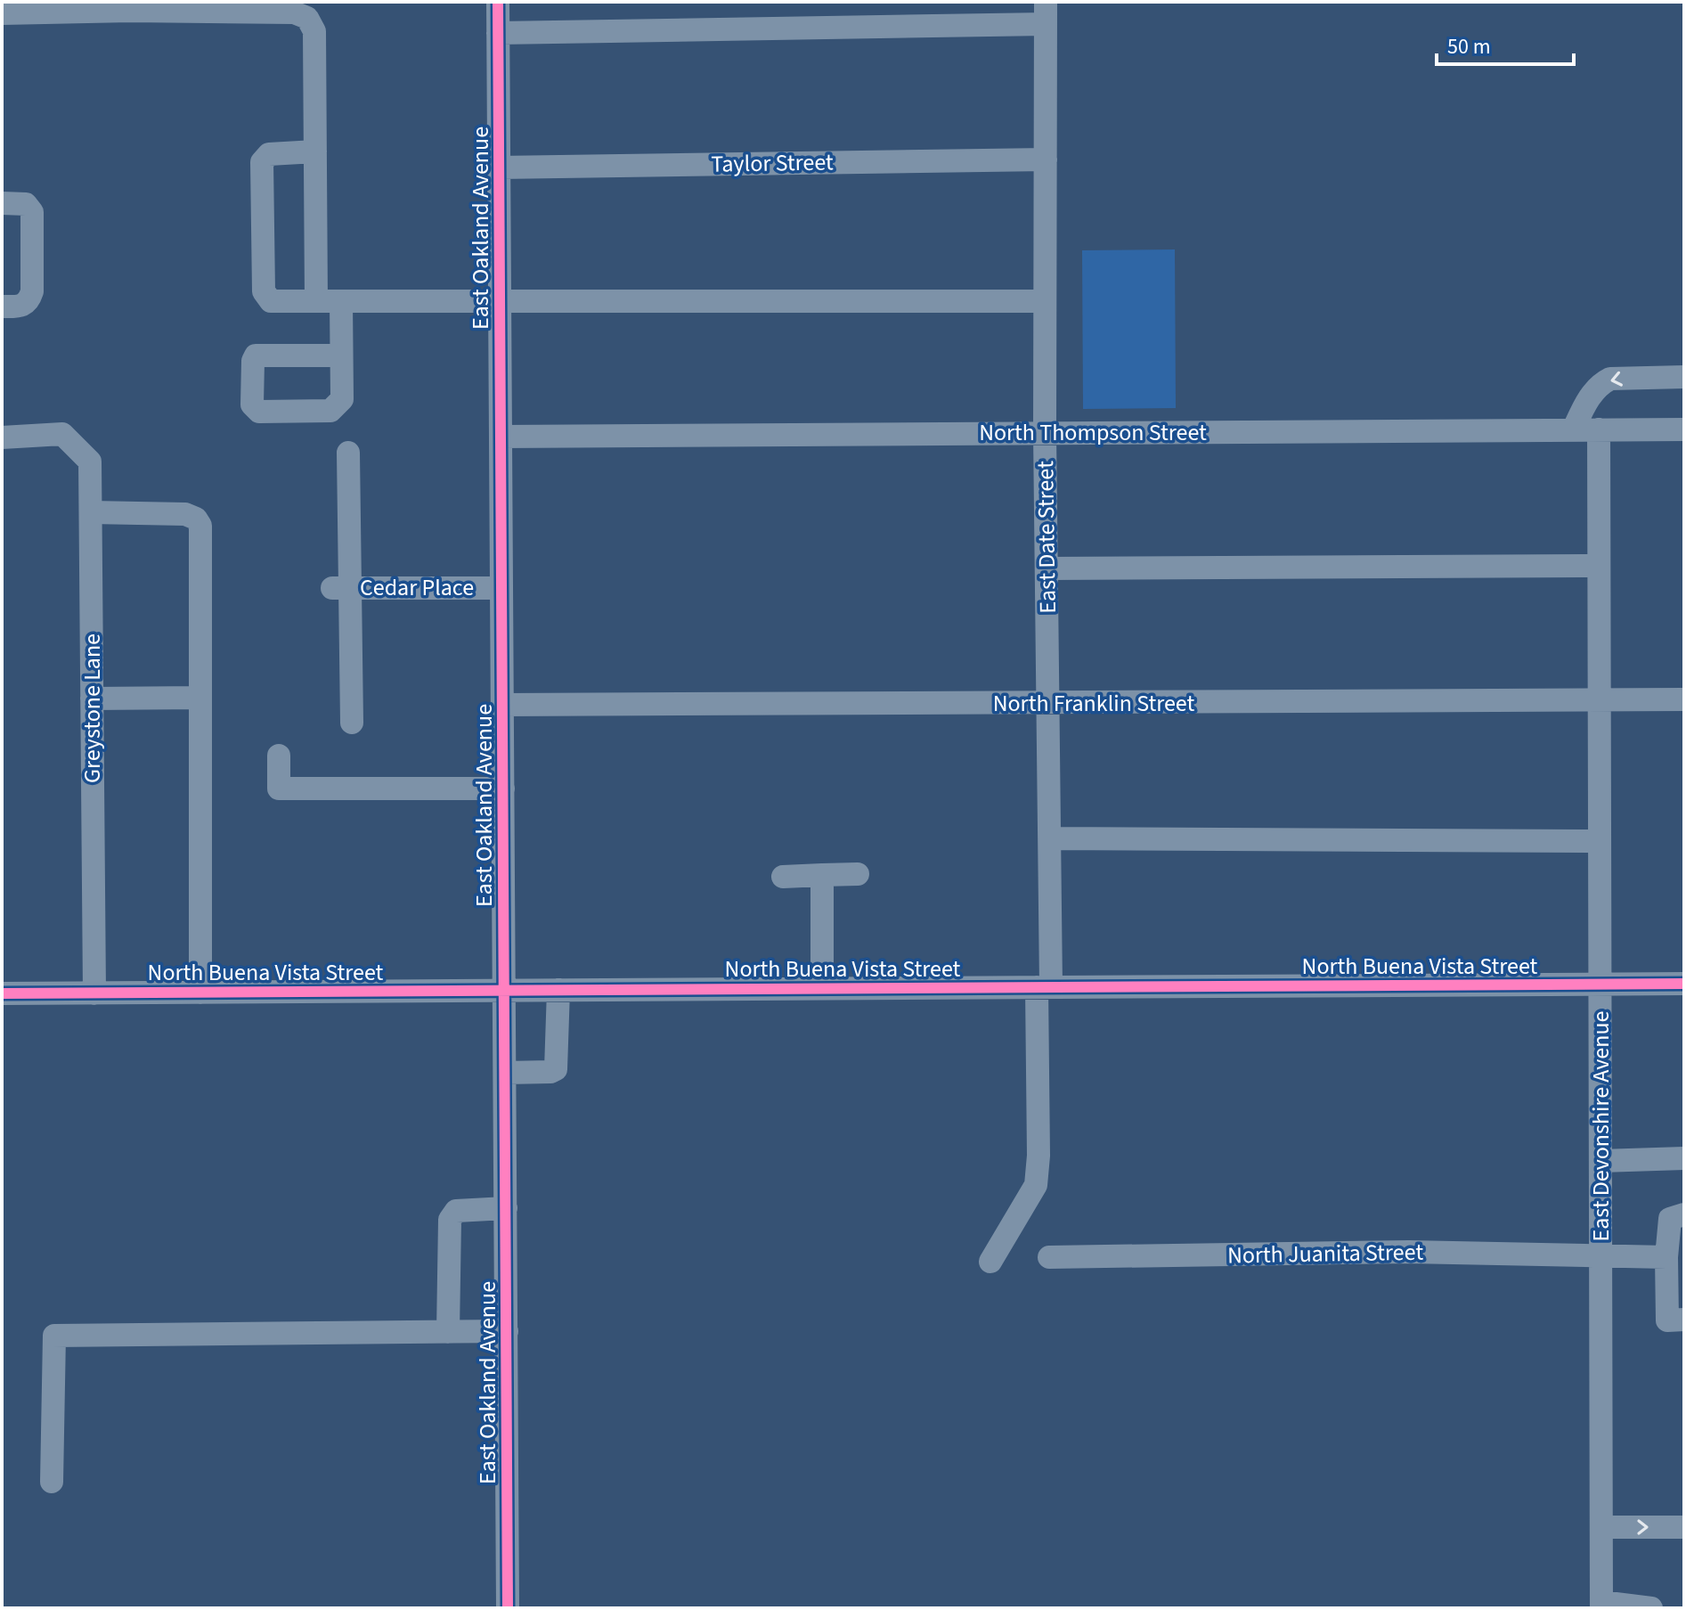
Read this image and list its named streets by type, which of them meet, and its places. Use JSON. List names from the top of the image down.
{
  "streets": {
    "street": [
      "Taylor Street",
      "East Oakland Avenue",
      "North Thompson Street",
      "East Date Street",
      "Cedar Place",
      "North Franklin Street",
      "Greystone Lane",
      "North Buena Vista Street",
      "East Devonshire Avenue",
      "North Juanita Street"
    ]
  },
  "crossings": [
    ["Taylor Street", "East Oakland Avenue"],
    ["Taylor Street", "East Date Street"],
    ["East Oakland Avenue", "North Thompson Street"],
    ["East Oakland Avenue", "Cedar Place"],
    ["East Oakland Avenue", "North Franklin Street"],
    ["East Oakland Avenue", "North Buena Vista Street"],
    ["North Thompson Street", "East Date Street"],
    ["North Thompson Street", "East Devonshire Avenue"],
    ["East Date Street", "North Franklin Street"],
    ["East Date Street", "North Buena Vista Street"],
    ["North Franklin Street", "East Devonshire Avenue"],
    ["Greystone Lane", "North Buena Vista Street"],
    ["North Buena Vista Street", "East Devonshire Avenue"],
    ["East Devonshire Avenue", "North Juanita Street"]
  ],
  "scale_bar": "50 m"
}
